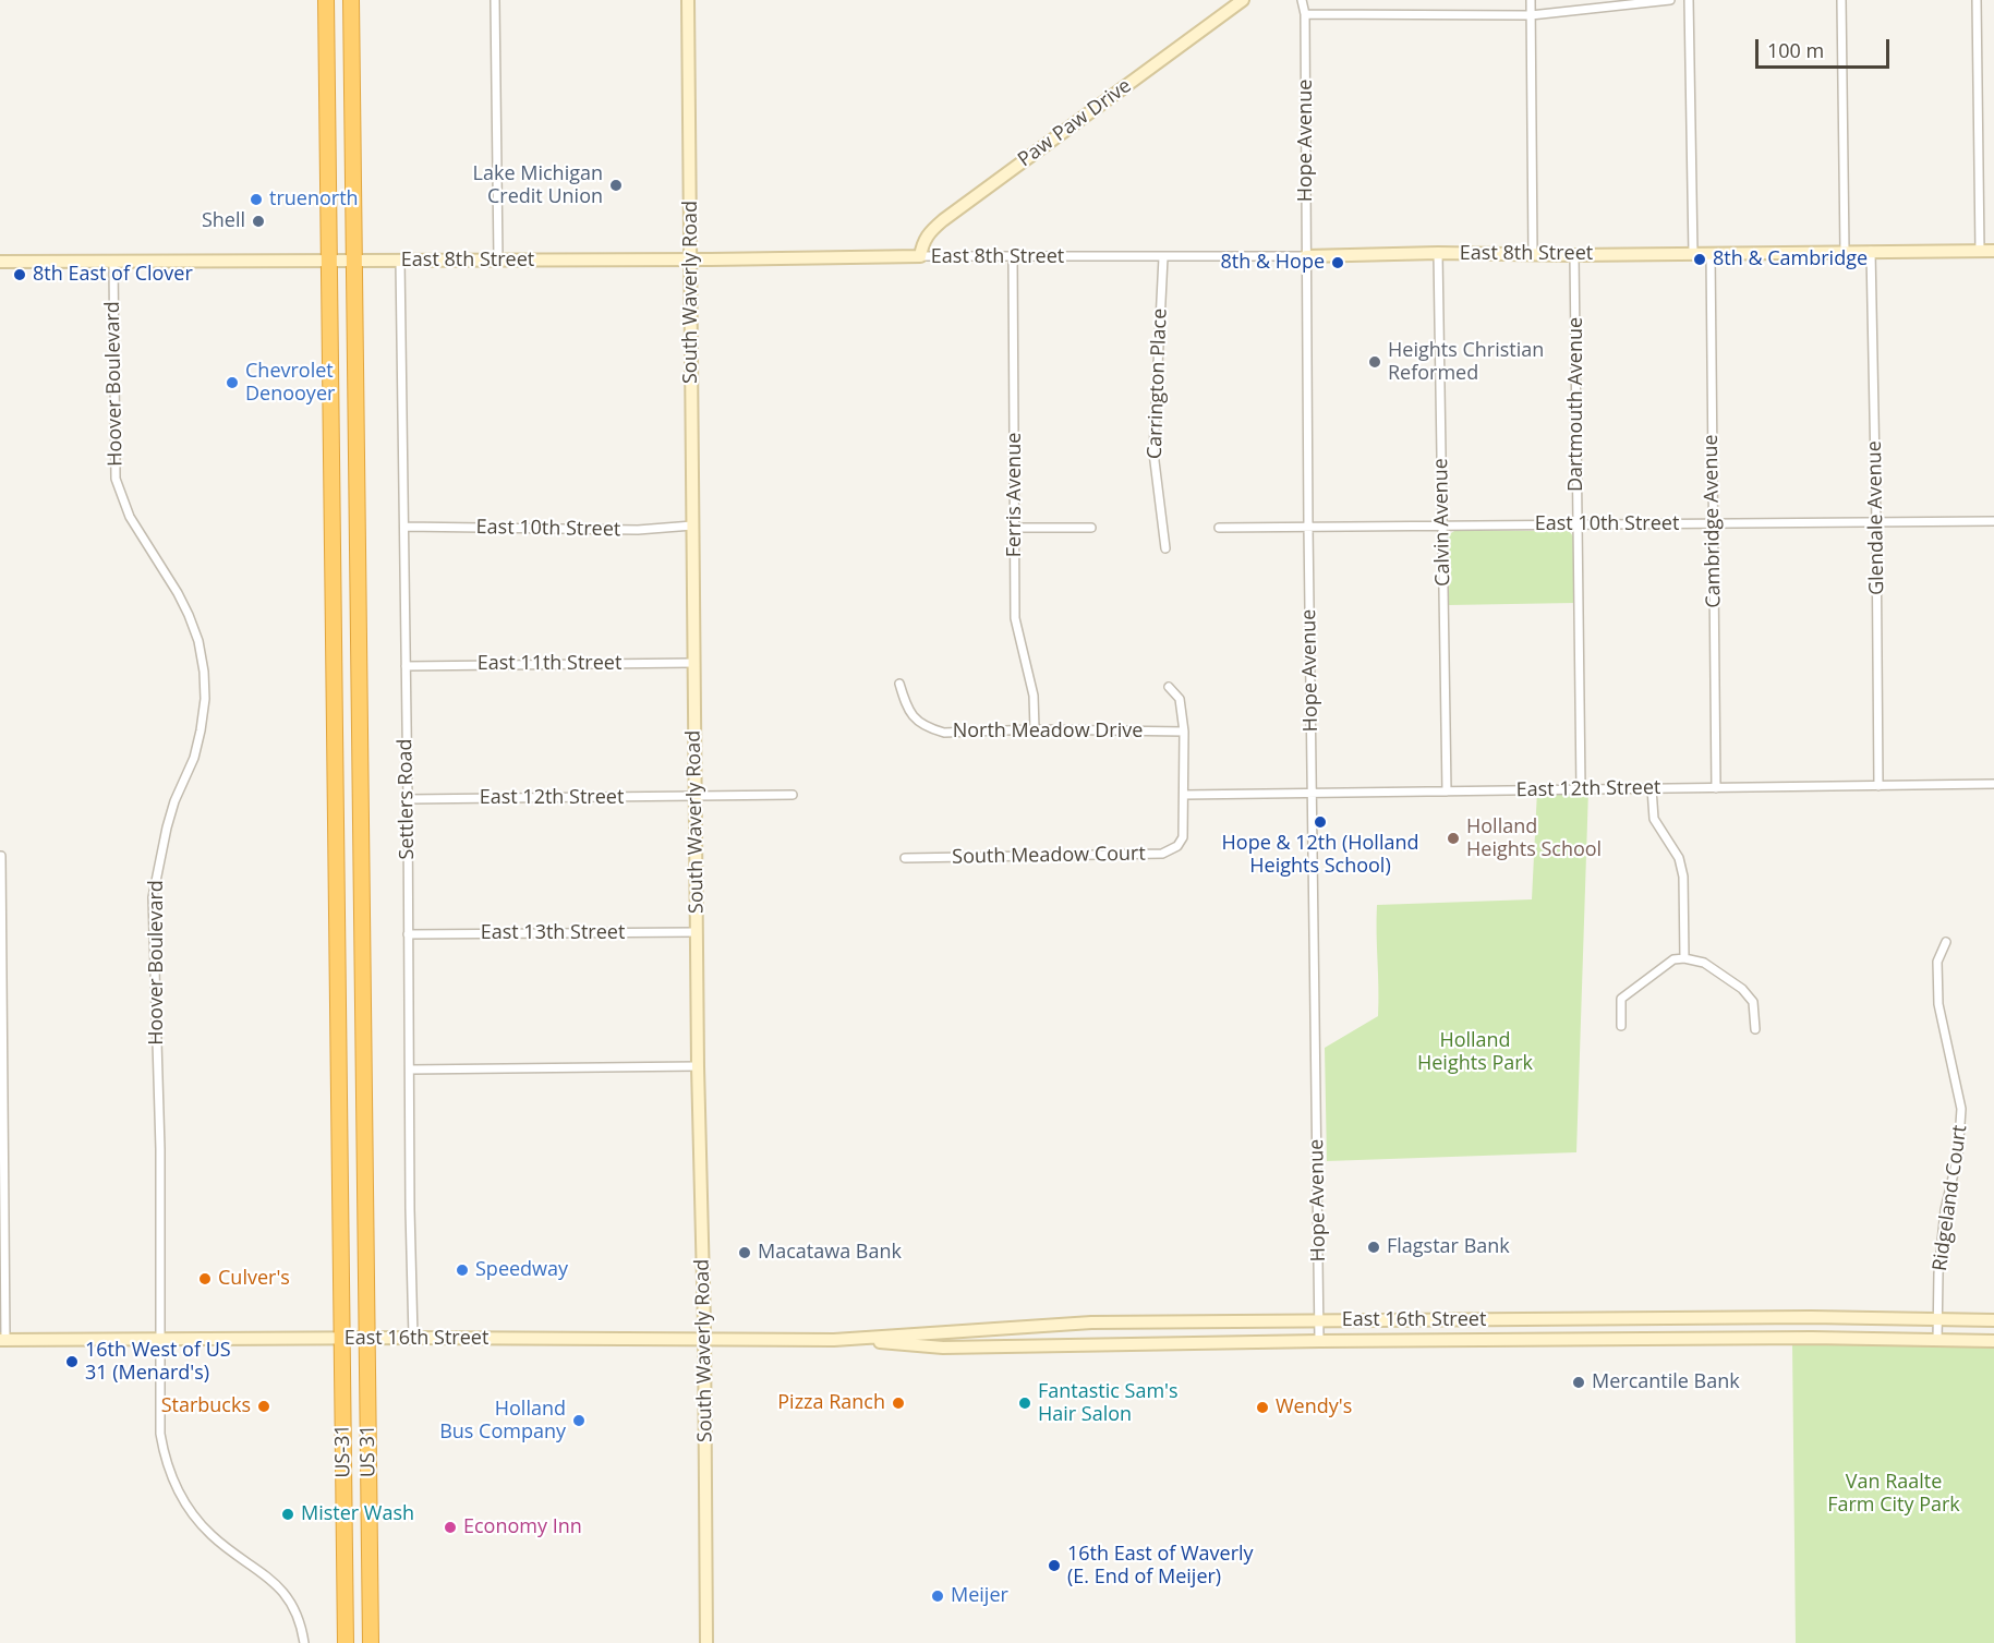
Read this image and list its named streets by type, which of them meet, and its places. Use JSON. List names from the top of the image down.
{
  "streets": {
    "highway": ["US-31", "US 31"],
    "main road": [
      "Paw Paw Drive",
      "East 8th Street",
      "South Waverly Road",
      "East 16th Street"
    ],
    "street": [
      "Hope Avenue",
      "Hoover Boulevard",
      "Carrington Place",
      "Dartmouth Avenue",
      "Ferris Avenue",
      "Glendale Avenue",
      "Cambridge Avenue",
      "Calvin Avenue",
      "East 10th Street",
      "East 11th Street",
      "North Meadow Drive",
      "East 12th Street",
      "Settlers Road",
      "South Meadow Court",
      "East 13th Street",
      "Ridgeland Court"
    ]
  },
  "crossings": [
    ["Paw Paw Drive", "East 8th Street"],
    ["Hope Avenue", "East 8th Street"],
    ["Hope Avenue", "East 10th Street"],
    ["Hope Avenue", "East 12th Street"],
    ["Hope Avenue", "East 16th Street"],
    ["East 8th Street", "South Waverly Road"],
    ["East 8th Street", "Hoover Boulevard"],
    ["East 8th Street", "Carrington Place"],
    ["East 8th Street", "Dartmouth Avenue"],
    ["East 8th Street", "Ferris Avenue"],
    ["East 8th Street", "Glendale Avenue"],
    ["East 8th Street", "Cambridge Avenue"],
    ["East 8th Street", "Calvin Avenue"],
    ["East 8th Street", "Settlers Road"],
    ["East 8th Street", "US 31"],
    ["South Waverly Road", "East 10th Street"],
    ["South Waverly Road", "East 11th Street"],
    ["South Waverly Road", "East 12th Street"],
    ["South Waverly Road", "East 13th Street"],
    ["South Waverly Road", "East 16th Street"],
    ["Hoover Boulevard", "East 16th Street"],
    ["Dartmouth Avenue", "East 10th Street"],
    ["Dartmouth Avenue", "East 12th Street"],
    ["Ferris Avenue", "North Meadow Drive"],
    ["Glendale Avenue", "East 10th Street"],
    ["Glendale Avenue", "East 12th Street"],
    ["Cambridge Avenue", "East 10th Street"],
    ["Cambridge Avenue", "East 12th Street"],
    ["Calvin Avenue", "East 10th Street"],
    ["Calvin Avenue", "East 12th Street"],
    ["East 10th Street", "Settlers Road"],
    ["East 11th Street", "Settlers Road"],
    ["North Meadow Drive", "South Meadow Court"],
    ["East 12th Street", "Settlers Road"],
    ["East 12th Street", "South Meadow Court"],
    ["Settlers Road", "East 13th Street"],
    ["Settlers Road", "East 16th Street"],
    ["Ridgeland Court", "East 16th Street"],
    ["East 16th Street", "US-31"],
    ["East 16th Street", "US 31"],
    ["US-31", "US 31"]
  ],
  "parks": ["Holland Heights Park", "Van Raalte Farm City Park"],
  "places": [
    "Lake Michigan Credit Union",
    "truenorth",
    "Shell",
    "8th & Cambridge",
    "8th & Hope",
    "8th East of Clover",
    "Heights Christian Reformed",
    "Chevrolet Denooyer",
    "Hope & 12th (Holland Heights School)",
    "Holland Heights School",
    "Flagstar Bank",
    "Macatawa Bank",
    "Speedway",
    "Culver's",
    "16th West of US 31 (Menard's)",
    "Mercantile Bank",
    "Pizza Ranch",
    "Fantastic Sam's Hair Salon",
    "Starbucks",
    "Wendy's",
    "Holland Bus Company",
    "Mister Wash",
    "Economy Inn",
    "16th East of Waverly (E. End of Meijer)",
    "Meijer"
  ],
  "scale_bar": "100 m"
}
